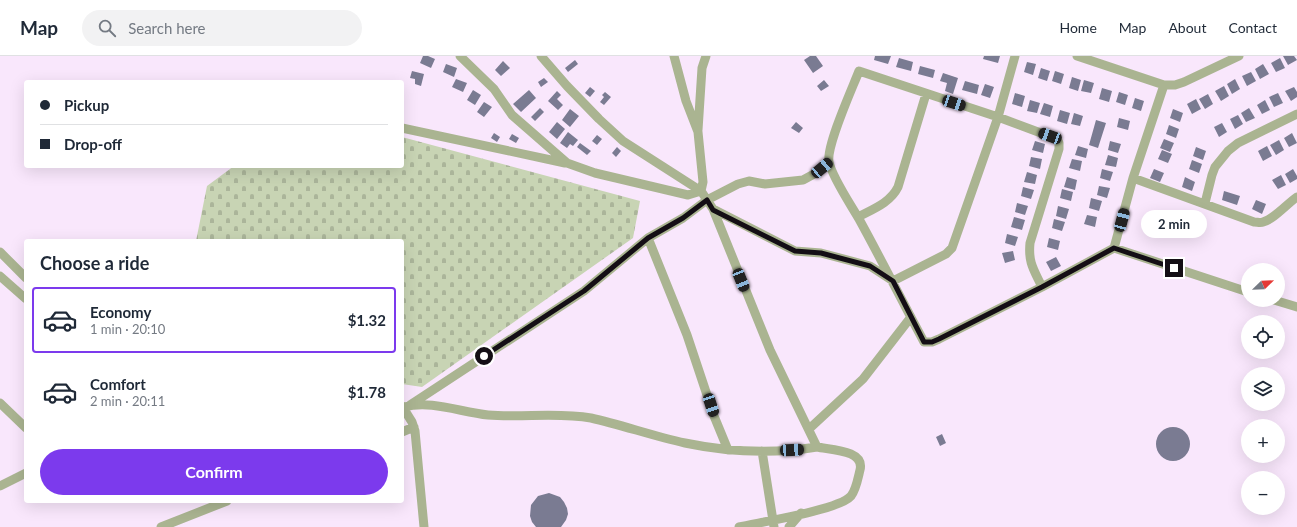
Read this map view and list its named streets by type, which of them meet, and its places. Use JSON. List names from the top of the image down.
{
  "north": "top right",
  "page": {
    "header": "Map",
    "search": "Search here",
    "nav": [
      "Home",
      "Map",
      "About",
      "Contact"
    ],
    "banner": ["Pickup", "Drop-off"],
    "bubble": "2 min",
    "heading": "Choose a ride",
    "map_buttons": ["+", "−"],
    "list": [
      {
        "name": "Economy",
        "note": "1 min · 20:10",
        "value": "$1.32"
      },
      {
        "name": "Comfort",
        "note": "2 min · 20:11",
        "value": "$1.78"
      }
    ],
    "buttons": "Confirm"
  }
}
